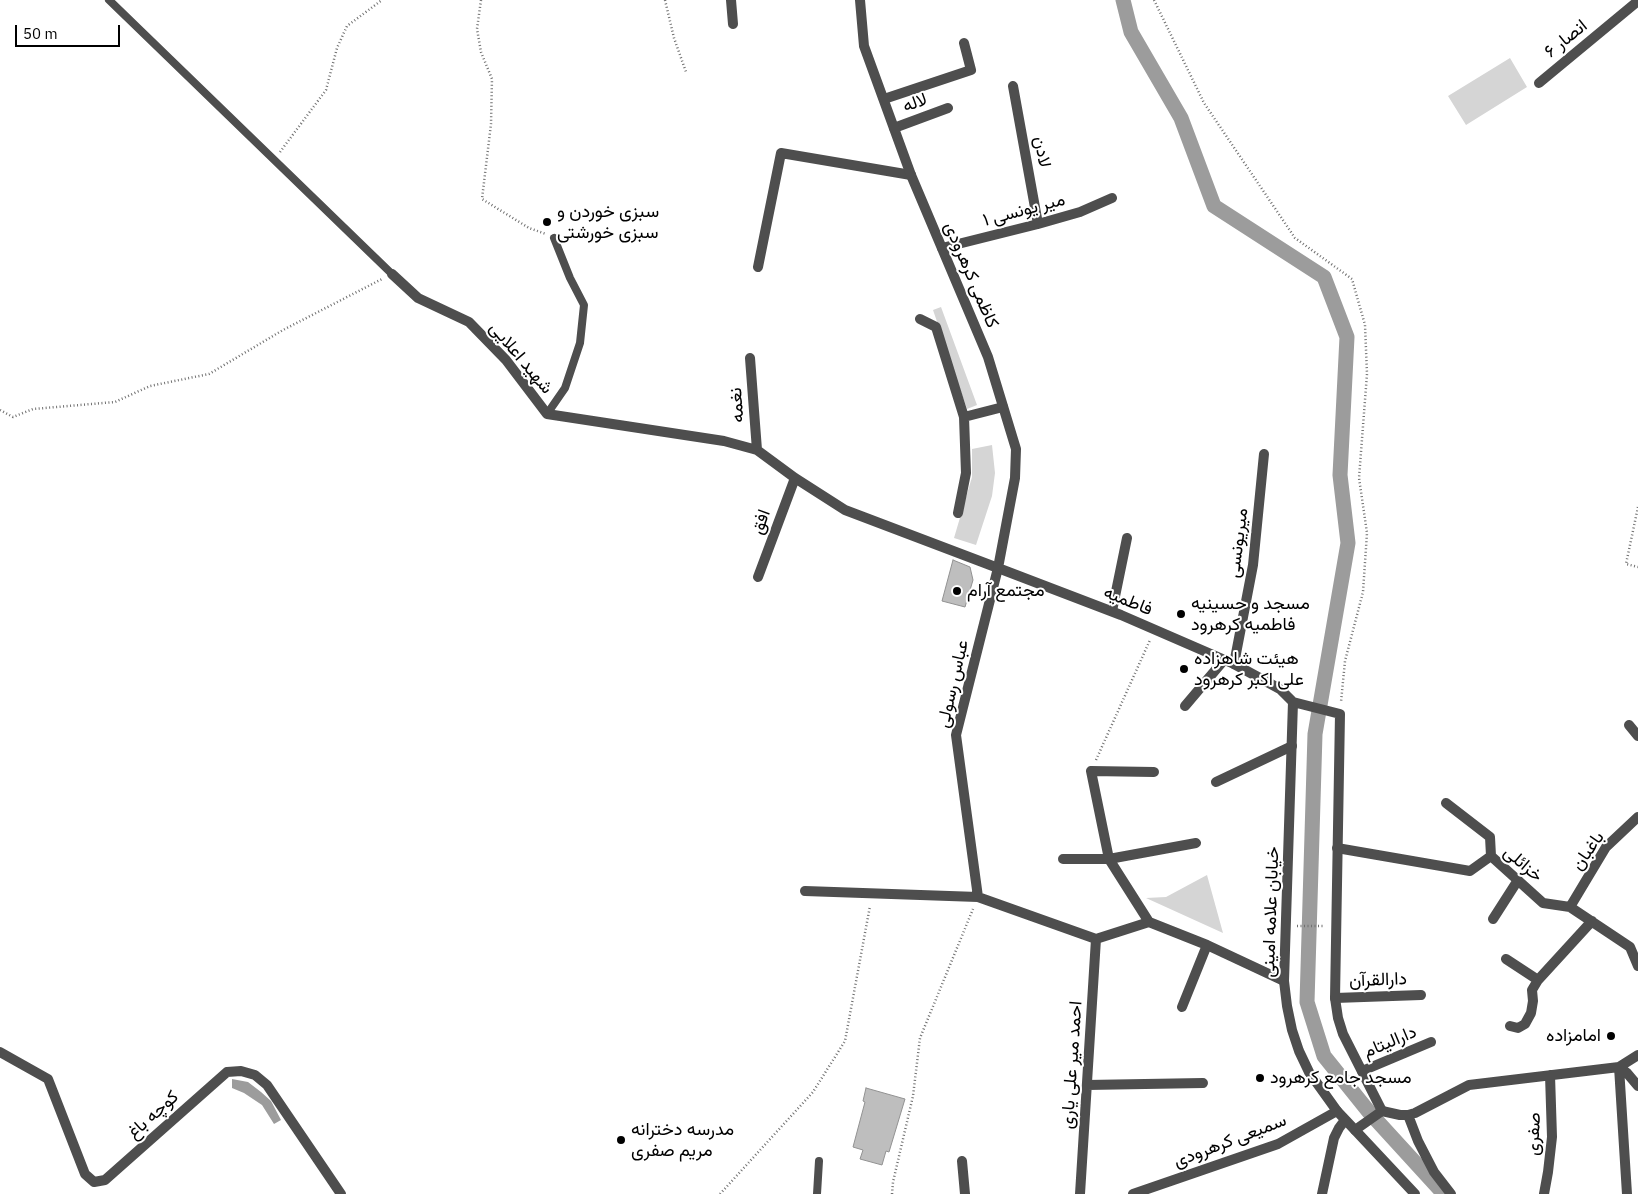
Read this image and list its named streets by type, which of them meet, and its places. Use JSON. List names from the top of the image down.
{
  "streets": {
    "street": [
      "انصار ۶",
      "لاله",
      "لادن",
      "میر یونسی ۱",
      "کاظمی کرهرودی",
      "شهید اعلایی",
      "نغمه",
      "افق",
      "میریونسی",
      "فاطمیه",
      "عباس رسولی",
      "باغبان",
      "خزائلی",
      "خیابان علامه امینی",
      "دارالقرآن",
      "دارالیتام",
      "احمد میر علی یاری",
      "کوچه باغ",
      "صفری",
      "سمیعی کرهرودی"
    ]
  },
  "crossings": [
    ["لاله", "کاظمی کرهرودی"],
    ["لادن", "میر یونسی ۱"],
    ["میر یونسی ۱", "کاظمی کرهرودی"],
    ["کاظمی کرهرودی", "فاطمیه"],
    ["کاظمی کرهرودی", "عباس رسولی"],
    ["شهید اعلایی", "نغمه"],
    ["شهید اعلایی", "افق"],
    ["شهید اعلایی", "فاطمیه"],
    ["افق", "فاطمیه"],
    ["میریونسی", "فاطمیه"],
    ["فاطمیه", "عباس رسولی"],
    ["فاطمیه", "خیابان علامه امینی"],
    ["باغبان", "خزائلی"],
    ["خیابان علامه امینی", "سمیعی کرهرودی"]
  ],
  "places": [
    "سبزی خوردن و سبزی خورشتی",
    "مجتمع آرام",
    "مسجد و حسینیه فاطمیه کرهرود",
    "هیئت شاهزاده علی اکبر کرهرود",
    "امامزاده",
    "مسجد جامع کرهرود",
    "مدرسه دخترانه مریم صفری"
  ],
  "scale_bar": "50 m"
}
